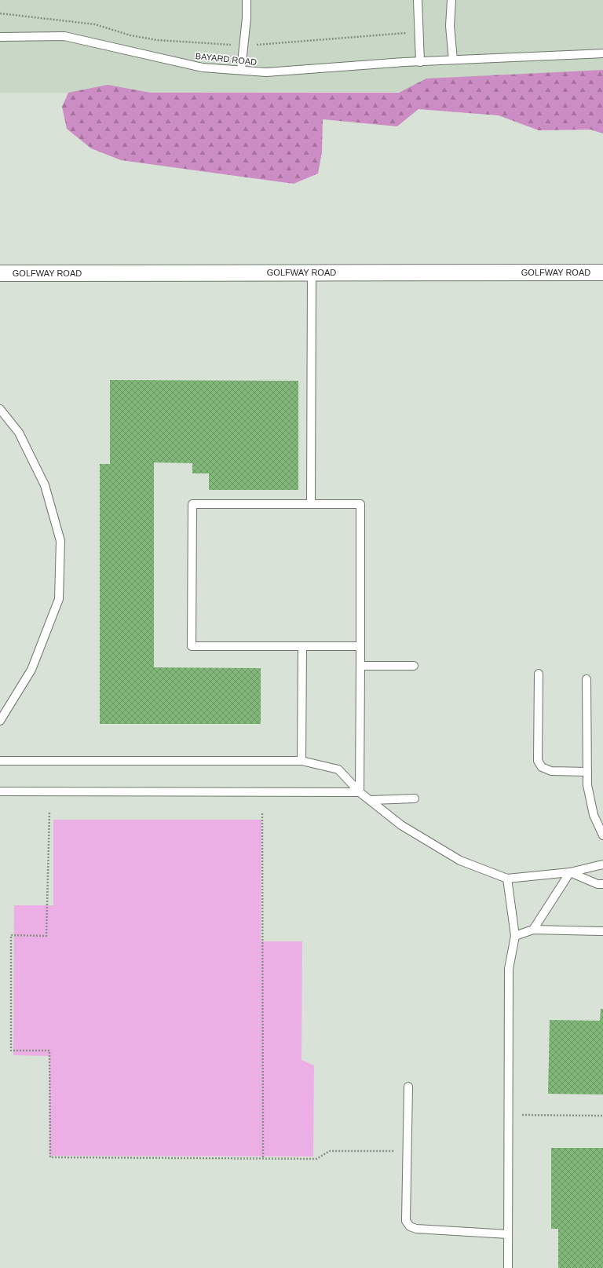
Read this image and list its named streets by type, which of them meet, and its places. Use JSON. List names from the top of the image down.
{
  "streets": {
    "street": ["GOLFWAY ROAD"],
    "lane": ["BAYARD ROAD"]
  }
}
